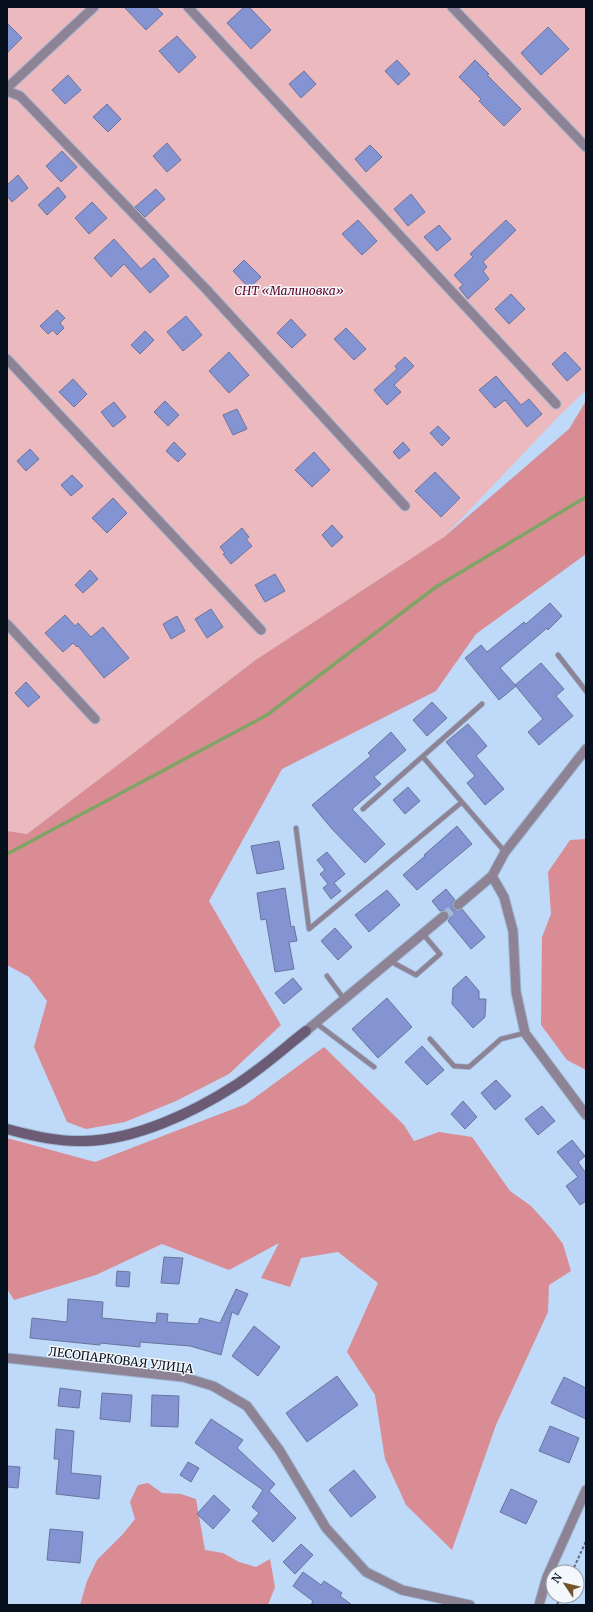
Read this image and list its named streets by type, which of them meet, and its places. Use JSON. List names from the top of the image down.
{
  "streets": {
    "street": ["ЛЕСОПАРКОВАЯ УЛИЦА"]
  },
  "parks": ["СНТ «Малиновка»"],
  "north": "top left"
}
